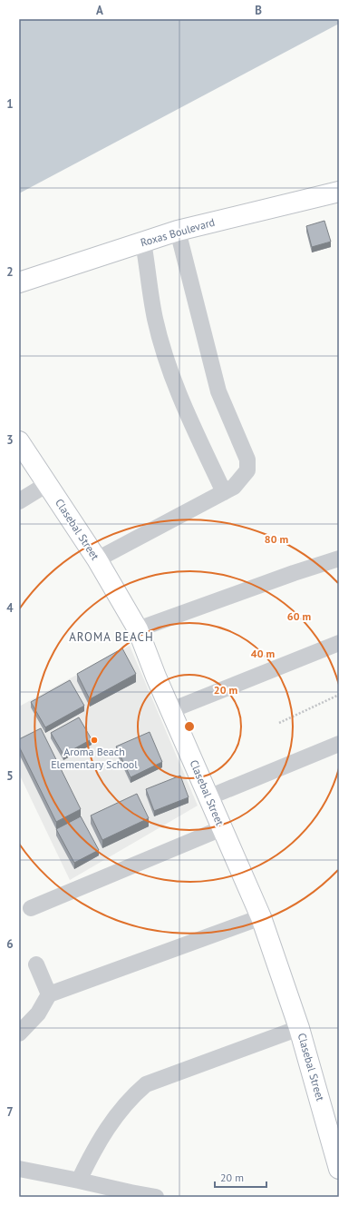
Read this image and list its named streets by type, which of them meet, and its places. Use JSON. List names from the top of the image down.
{
  "streets": {
    "street": ["Roxas Boulevard", "Clasebal Street"]
  },
  "districts": ["AROMA BEACH"],
  "places": ["Aroma Beach Elementary School"],
  "scale_bar": "20 m",
  "grid": {
    "columns": ["A", "B"],
    "rows": [
      "1",
      "2",
      "3",
      "4",
      "5",
      "6",
      "7"
    ]
  },
  "rings": [
    "80 m",
    "60 m",
    "40 m",
    "20 m"
  ]
}
